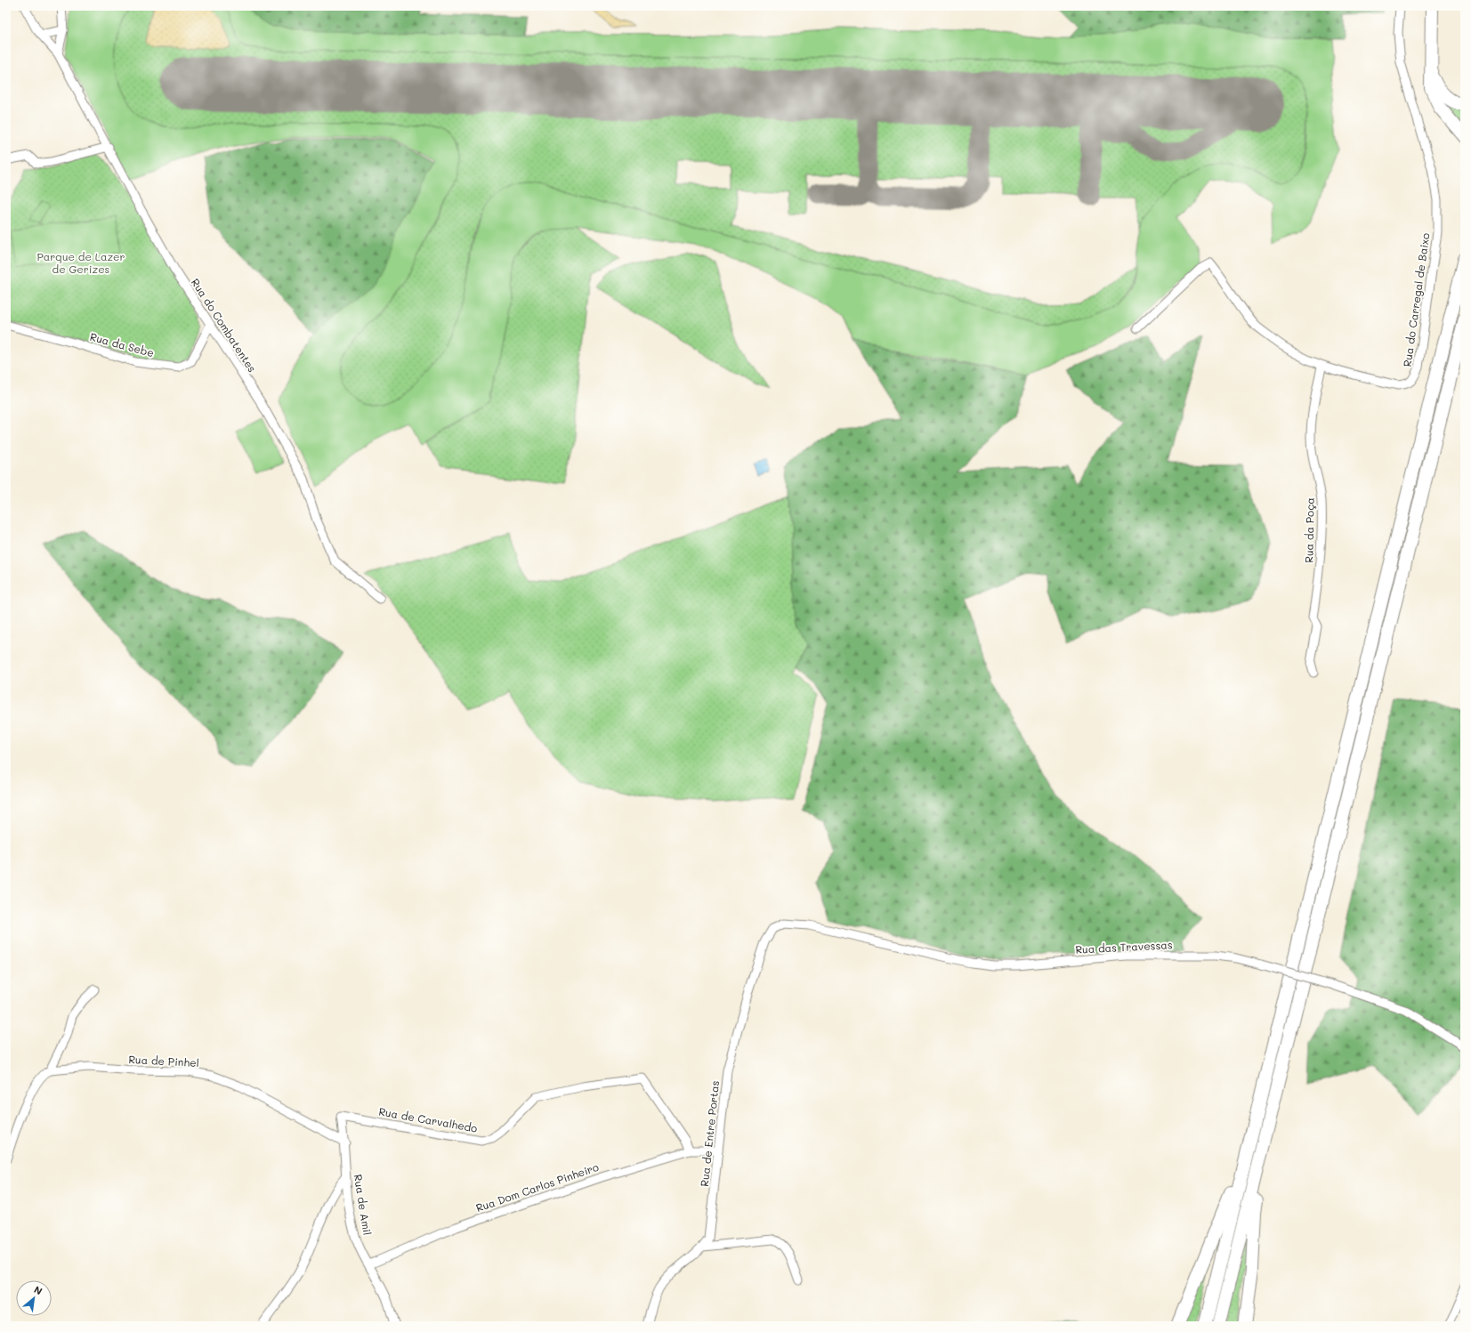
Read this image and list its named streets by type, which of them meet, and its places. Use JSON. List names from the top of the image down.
{
  "streets": {
    "street": [
      "Rua do Carregal de Baixo",
      "Rua do Combatentes",
      "Rua da Sebe",
      "Rua da Poça",
      "Rua das Travessas",
      "Rua de Pinhel",
      "Rua de Carvalhedo",
      "Rua de Entre Portas",
      "Rua Dom Carlos Pinheiro",
      "Rua de Amil"
    ]
  },
  "crossings": [
    ["Rua do Carregal de Baixo", "Rua da Poça"],
    ["Rua do Combatentes", "Rua da Sebe"],
    ["Rua das Travessas", "Rua de Entre Portas"],
    ["Rua de Pinhel", "Rua de Amil"],
    ["Rua de Carvalhedo", "Rua Dom Carlos Pinheiro"],
    ["Rua de Carvalhedo", "Rua de Amil"],
    ["Rua de Entre Portas", "Rua Dom Carlos Pinheiro"],
    ["Rua Dom Carlos Pinheiro", "Rua de Amil"]
  ],
  "parks": ["Parque de Lazer de Gerizes"],
  "north": "top right"
}
